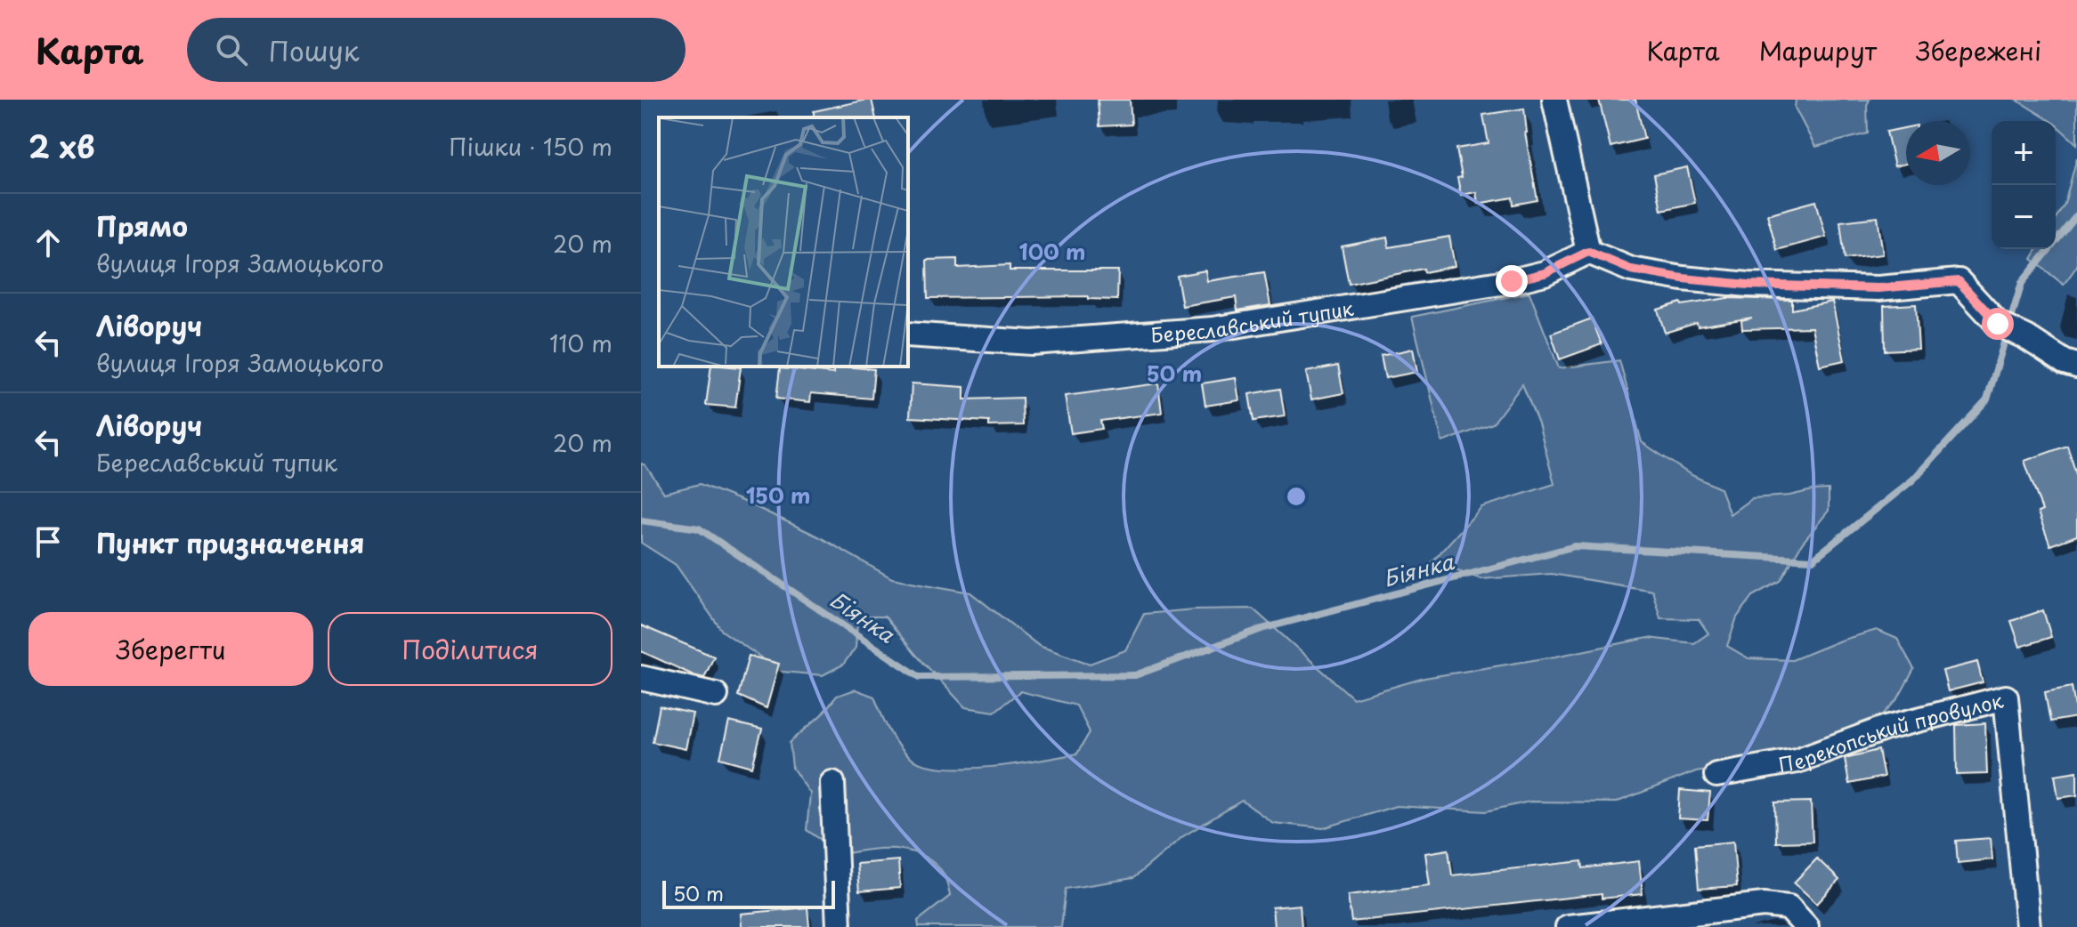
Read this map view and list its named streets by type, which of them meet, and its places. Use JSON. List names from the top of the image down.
{
  "streets": {
    "street": ["Береславський тупик", "Перекопський провулок"]
  },
  "water": ["Біянка"],
  "scale_bar": "50 m",
  "north": "left",
  "page": {
    "header": "Карта",
    "search": "Пошук",
    "nav": ["Карта", "Маршрут", "Збережені"],
    "heading": ["2 хв", "Пішки · 150 m"],
    "map_buttons": ["+", "−"],
    "list": [
      ["Прямо", "вулиця Ігоря Замоцького", "20 m"],
      ["Ліворуч", "вулиця Ігоря Замоцького", "110 m"],
      ["Ліворуч", "Береславський тупик", "20 m"],
      "Пункт призначення"
    ],
    "buttons": ["Зберегти", "Поділитися"],
    "scale": "50 m"
  },
  "rings": ["100 m", "50 m", "150 m"]
}
